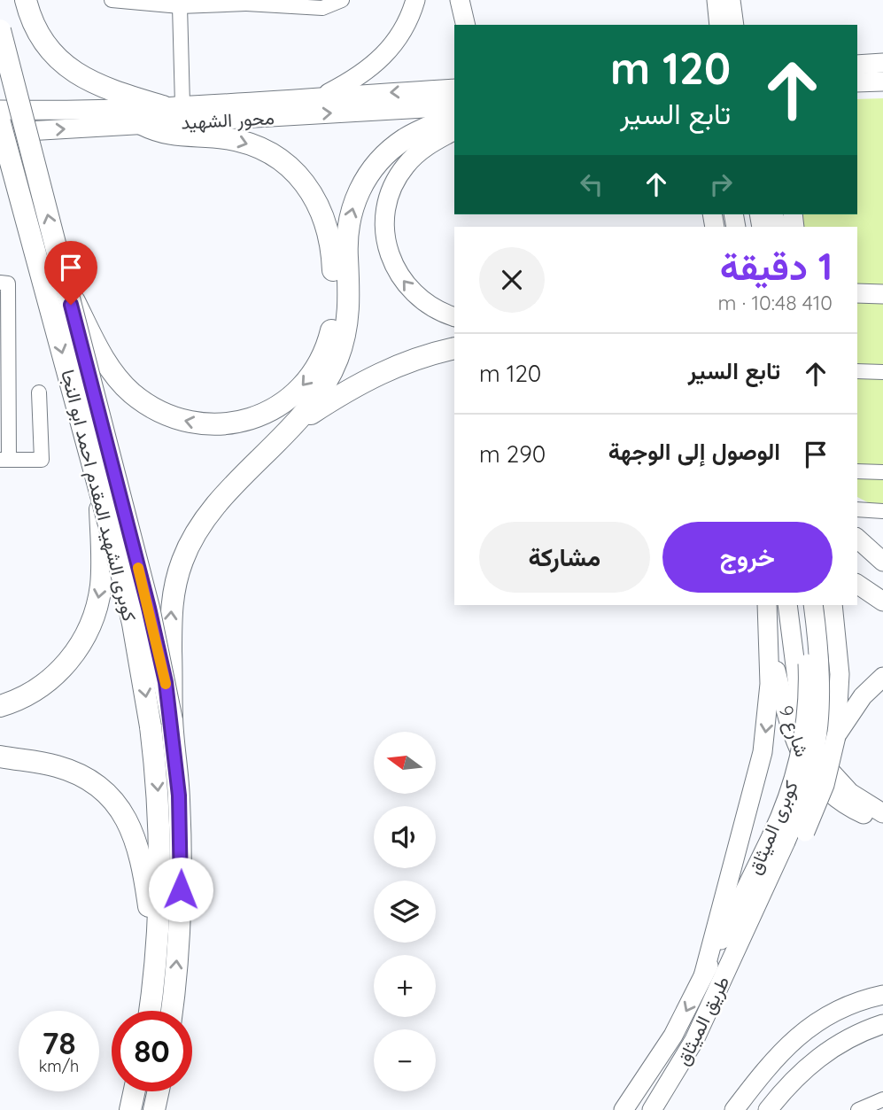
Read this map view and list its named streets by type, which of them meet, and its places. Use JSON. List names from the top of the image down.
{
  "streets": {
    "highway": ["كوبرى الشهيد المقدم احمد ابو النجا"],
    "main road": [
      "محور الشهيد",
      "شارع 9",
      "كوبرى الميثاق",
      "طريق الميثاق"
    ]
  },
  "crossings": [
    ["كوبرى الميثاق", "طريق الميثاق"]
  ],
  "north": "left",
  "page": {
    "turn": ["120 m", "تابع السير"],
    "heading": ["1 دقيقة", "410 m · 10:48"],
    "list": [
      {
        "name": "تابع السير",
        "value": "120 m"
      },
      {
        "name": "الوصول إلى الوجهة",
        "value": "290 m"
      }
    ],
    "buttons": ["خروج", "مشاركة"],
    "map_buttons": ["+", "−"],
    "speed": "78 km/h",
    "limit": "80"
  }
}
